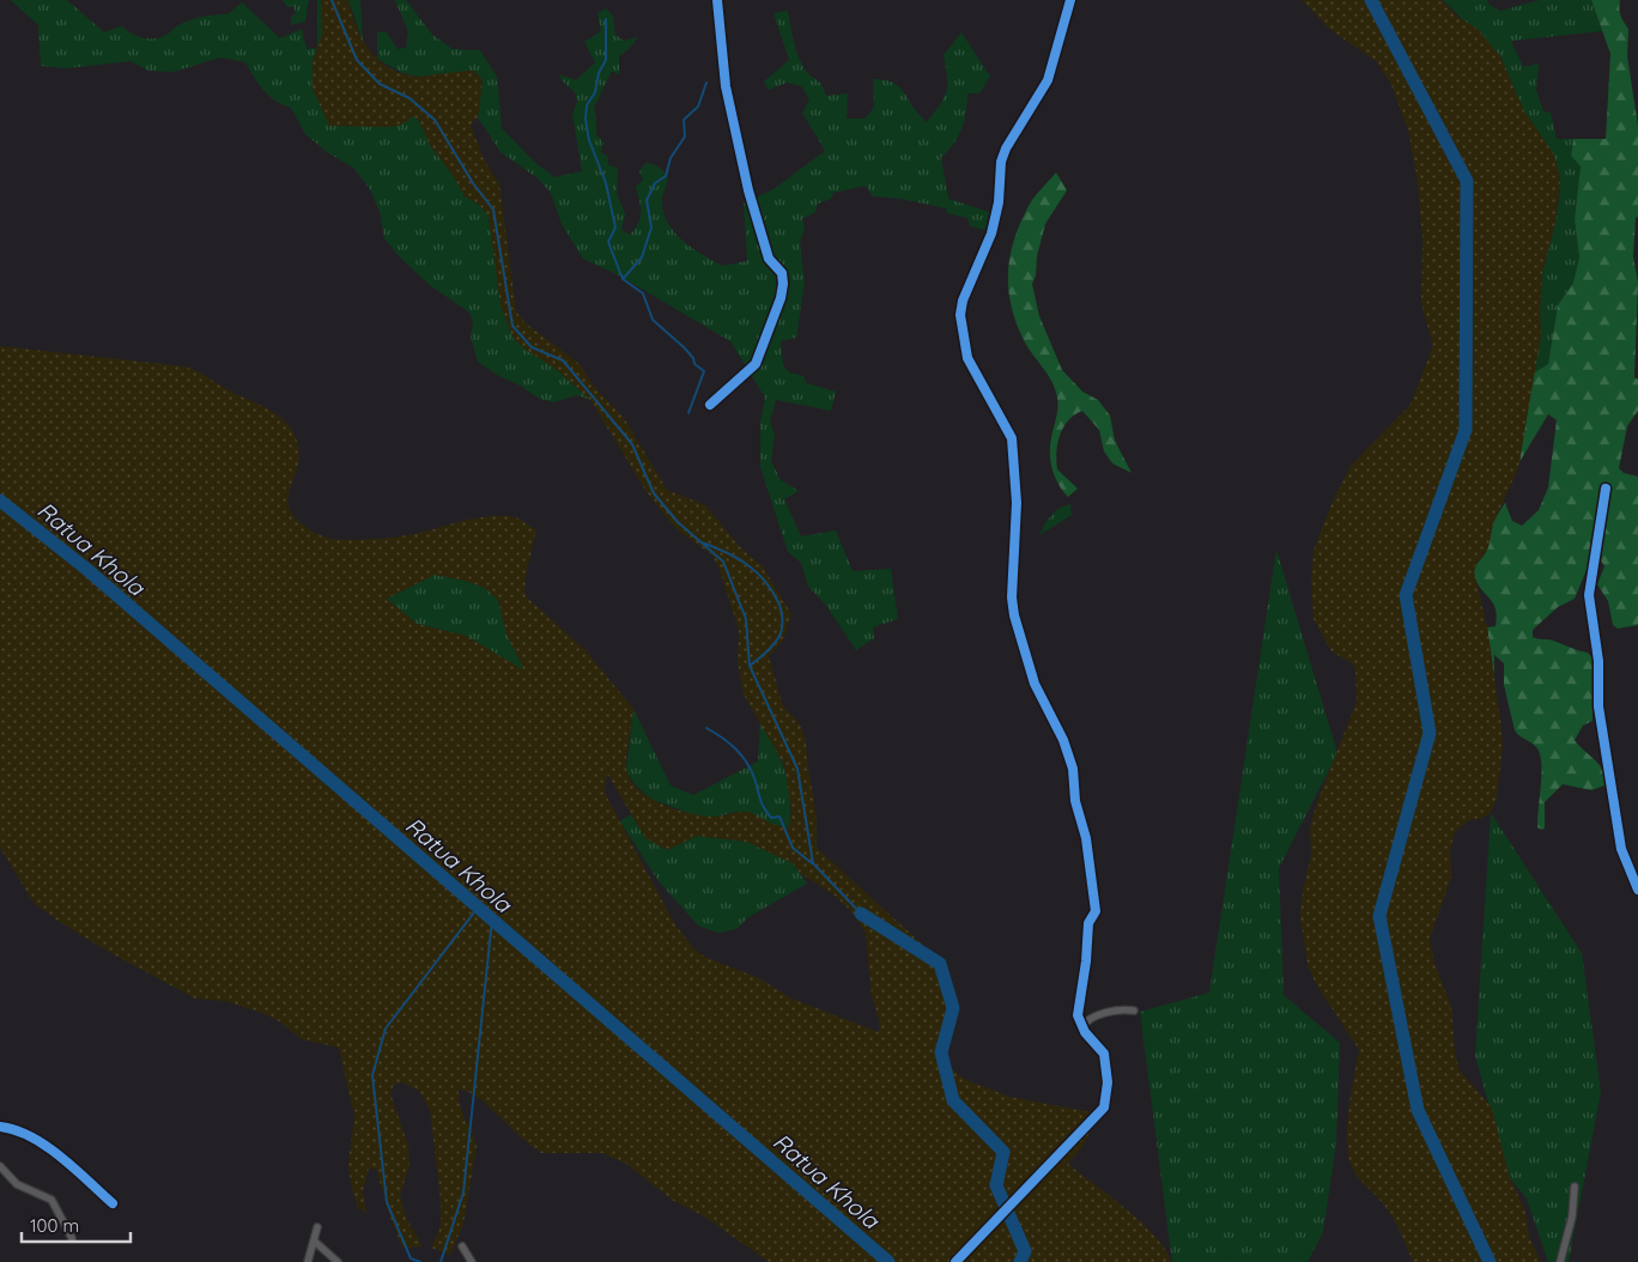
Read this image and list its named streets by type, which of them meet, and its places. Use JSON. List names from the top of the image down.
{
  "water": ["Ratua Khola"],
  "scale_bar": "100 m"
}
